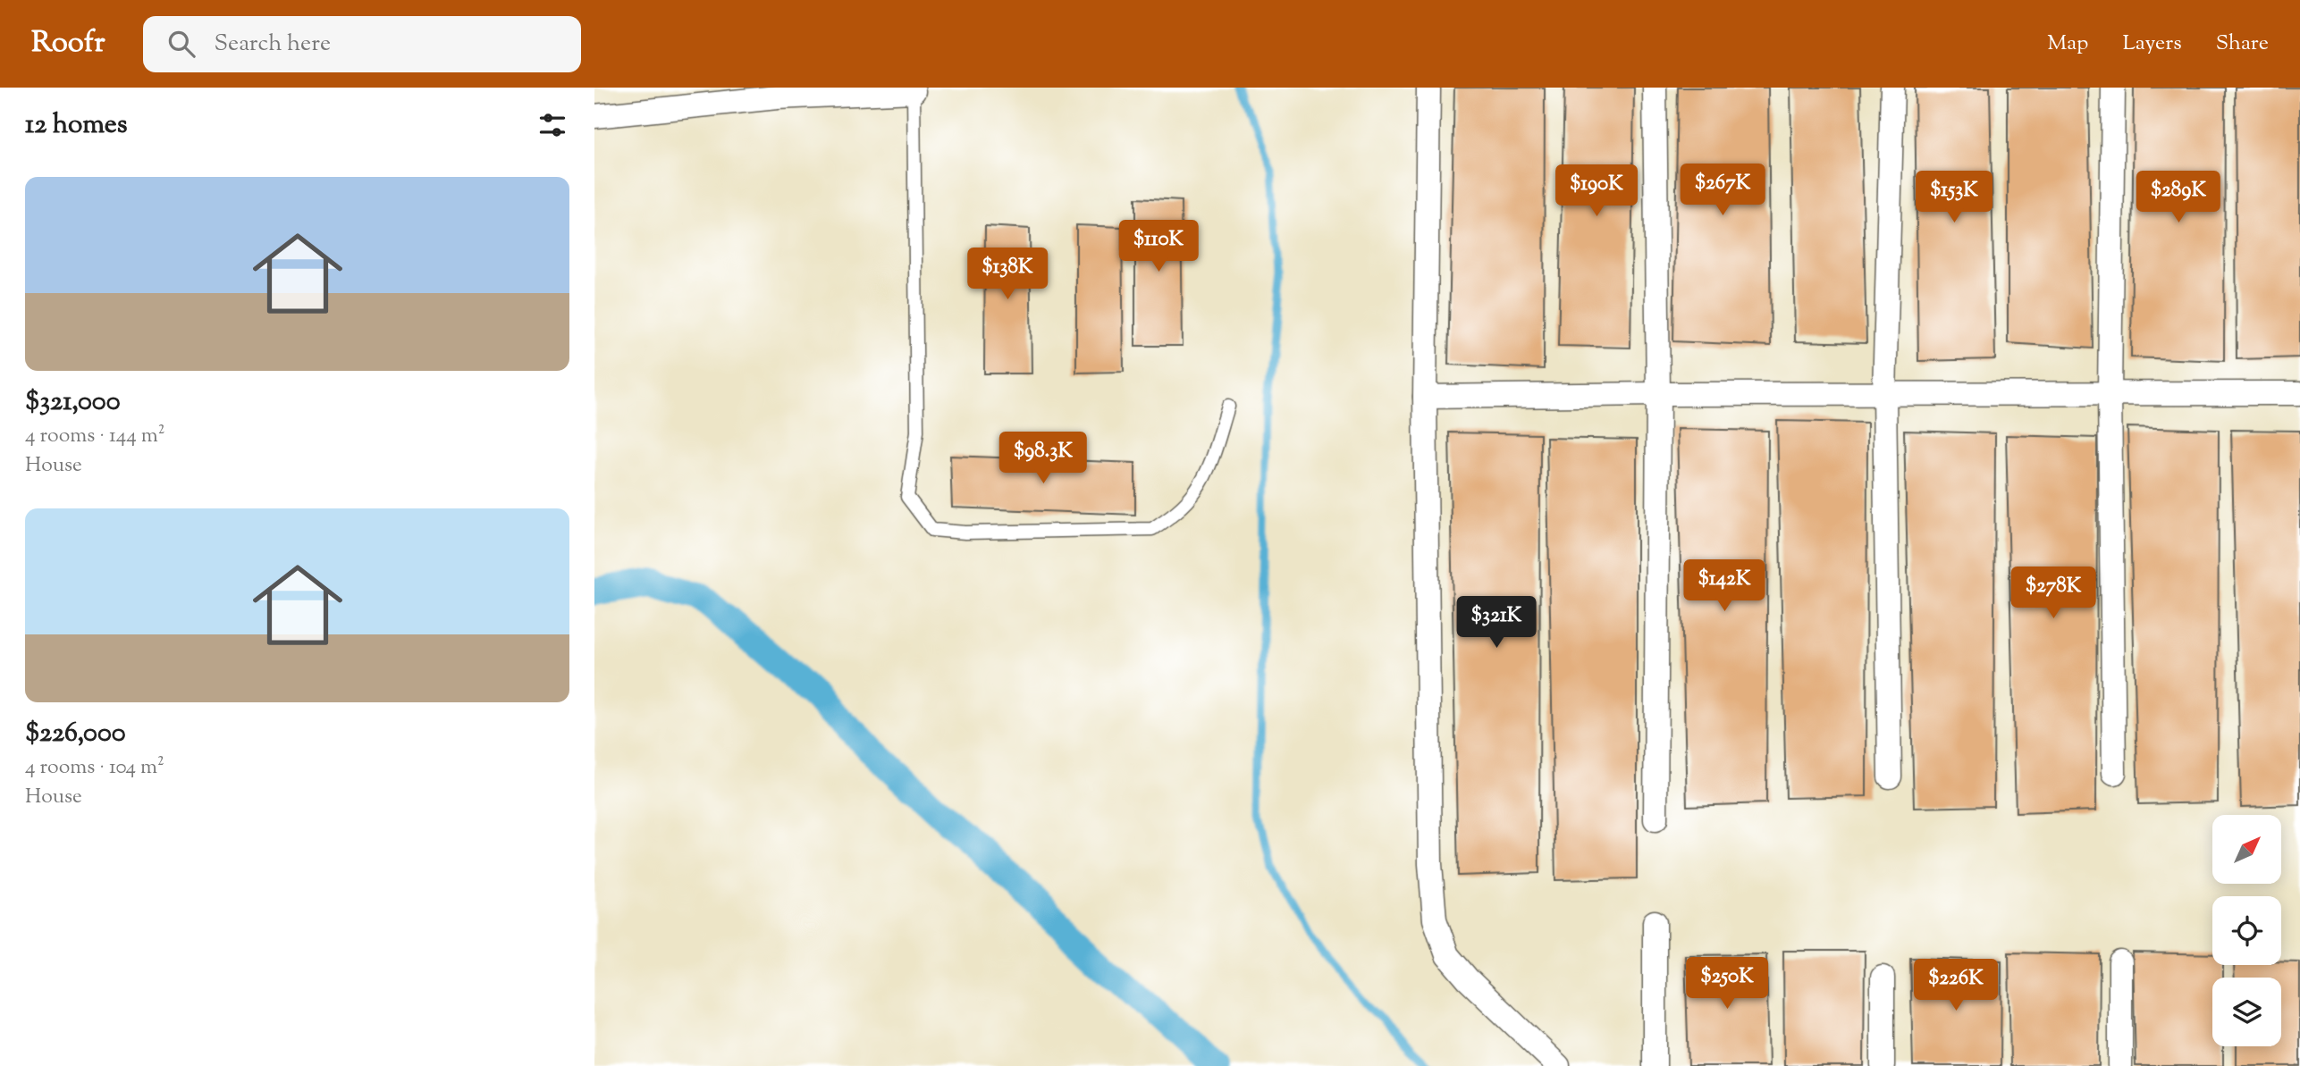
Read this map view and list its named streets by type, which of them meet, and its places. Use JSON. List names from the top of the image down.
{
  "north": "top right",
  "page": {
    "header": "Roofr",
    "search": "Search here",
    "nav": ["Map", "Layers", "Share"],
    "heading": "12 homes",
    "list": [
      {
        "name": "$321,000",
        "note": "4 rooms · 144 m² · House"
      },
      {
        "name": "$226,000",
        "note": "4 rooms · 104 m² · House"
      }
    ],
    "price": [
      "$267K",
      "$190K",
      "$153K",
      "$289K",
      "$110K",
      "$138K",
      "$98.3K",
      "$142K",
      "$278K",
      "$321K",
      "$250K",
      "$226K"
    ]
  }
}
